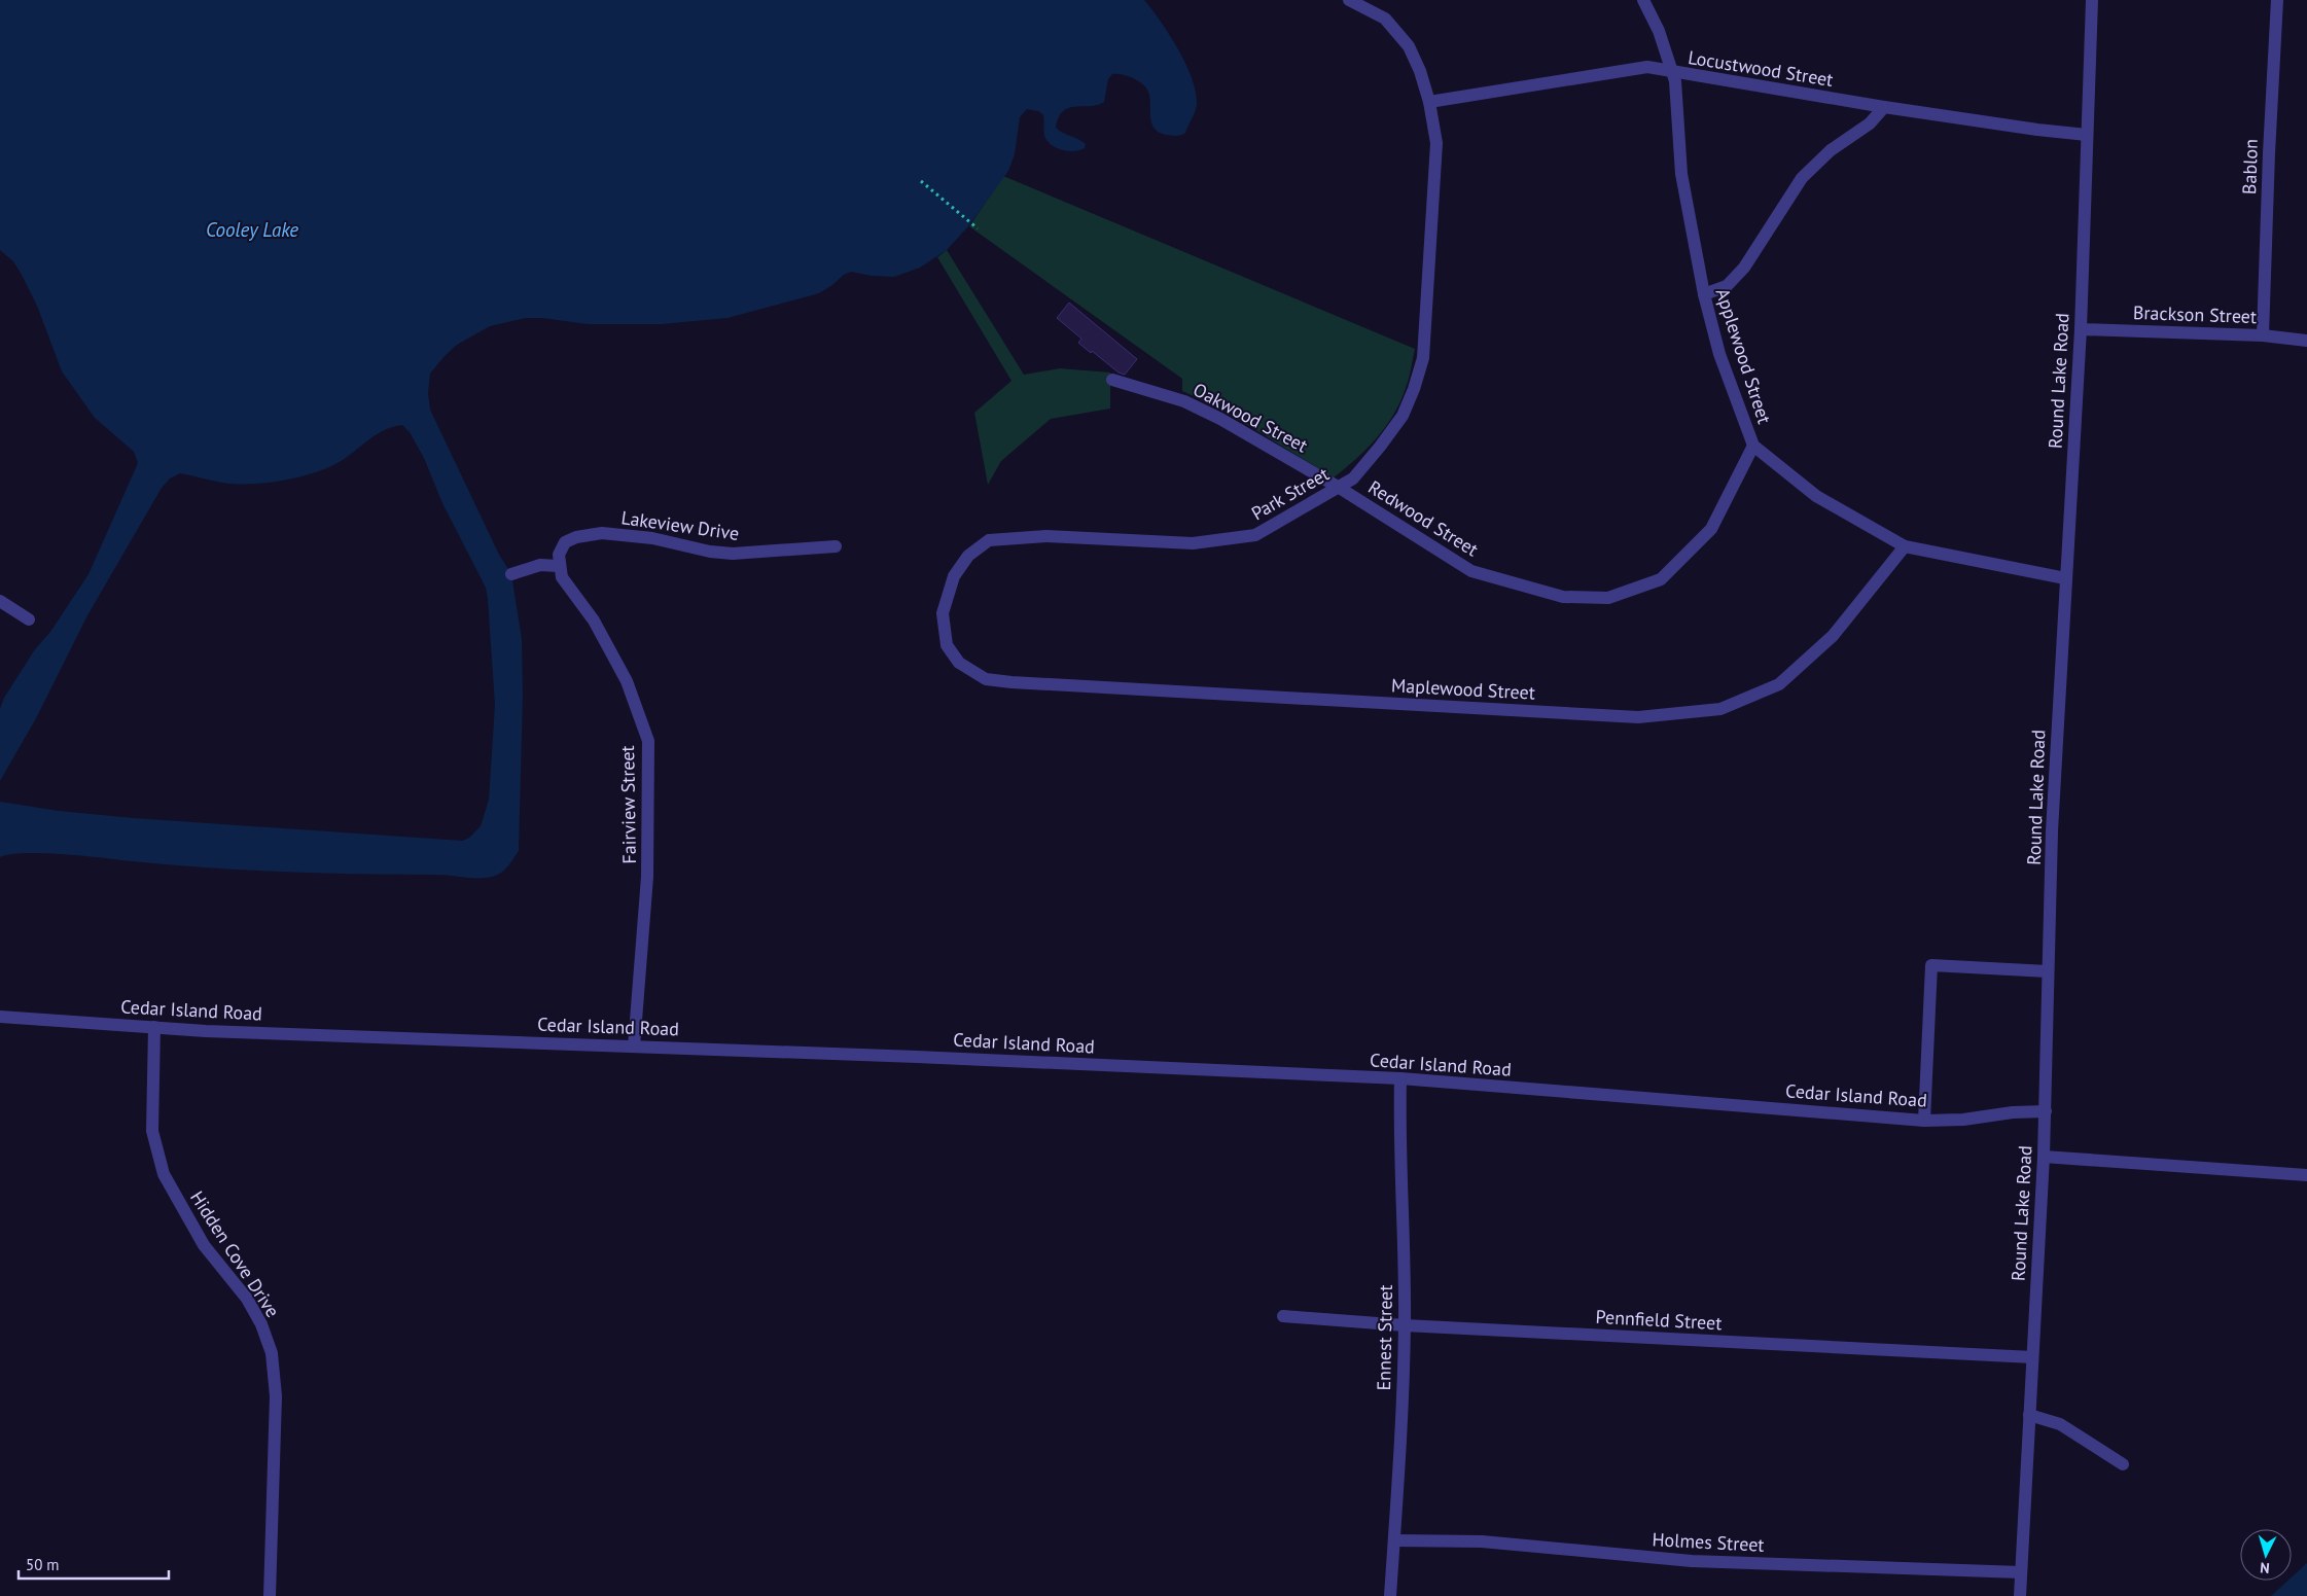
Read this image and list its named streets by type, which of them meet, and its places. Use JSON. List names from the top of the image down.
{
  "streets": {
    "street": [
      "Locustwood Street",
      "Bablon",
      "Brackson Street",
      "Applewood Street",
      "Round Lake Road",
      "Oakwood Street",
      "Park Street",
      "Redwood Street",
      "Lakeview Drive",
      "Maplewood Street",
      "Fairview Street",
      "Cedar Island Road",
      "Hidden Cove Drive",
      "Pennfield Street",
      "Ennest Street",
      "Holmes Street"
    ]
  },
  "crossings": [
    ["Locustwood Street", "Applewood Street"],
    ["Locustwood Street", "Round Lake Road"],
    ["Locustwood Street", "Park Street"],
    ["Bablon", "Brackson Street"],
    ["Brackson Street", "Round Lake Road"],
    ["Applewood Street", "Round Lake Road"],
    ["Applewood Street", "Redwood Street"],
    ["Applewood Street", "Maplewood Street"],
    ["Round Lake Road", "Cedar Island Road"],
    ["Round Lake Road", "Pennfield Street"],
    ["Round Lake Road", "Holmes Street"],
    ["Oakwood Street", "Park Street"],
    ["Oakwood Street", "Redwood Street"],
    ["Park Street", "Redwood Street"],
    ["Park Street", "Maplewood Street"],
    ["Lakeview Drive", "Fairview Street"],
    ["Fairview Street", "Cedar Island Road"],
    ["Cedar Island Road", "Hidden Cove Drive"],
    ["Cedar Island Road", "Ennest Street"],
    ["Pennfield Street", "Ennest Street"],
    ["Ennest Street", "Holmes Street"]
  ],
  "water": ["Cooley Lake"],
  "scale_bar": "50 m",
  "north": "bottom"
}
